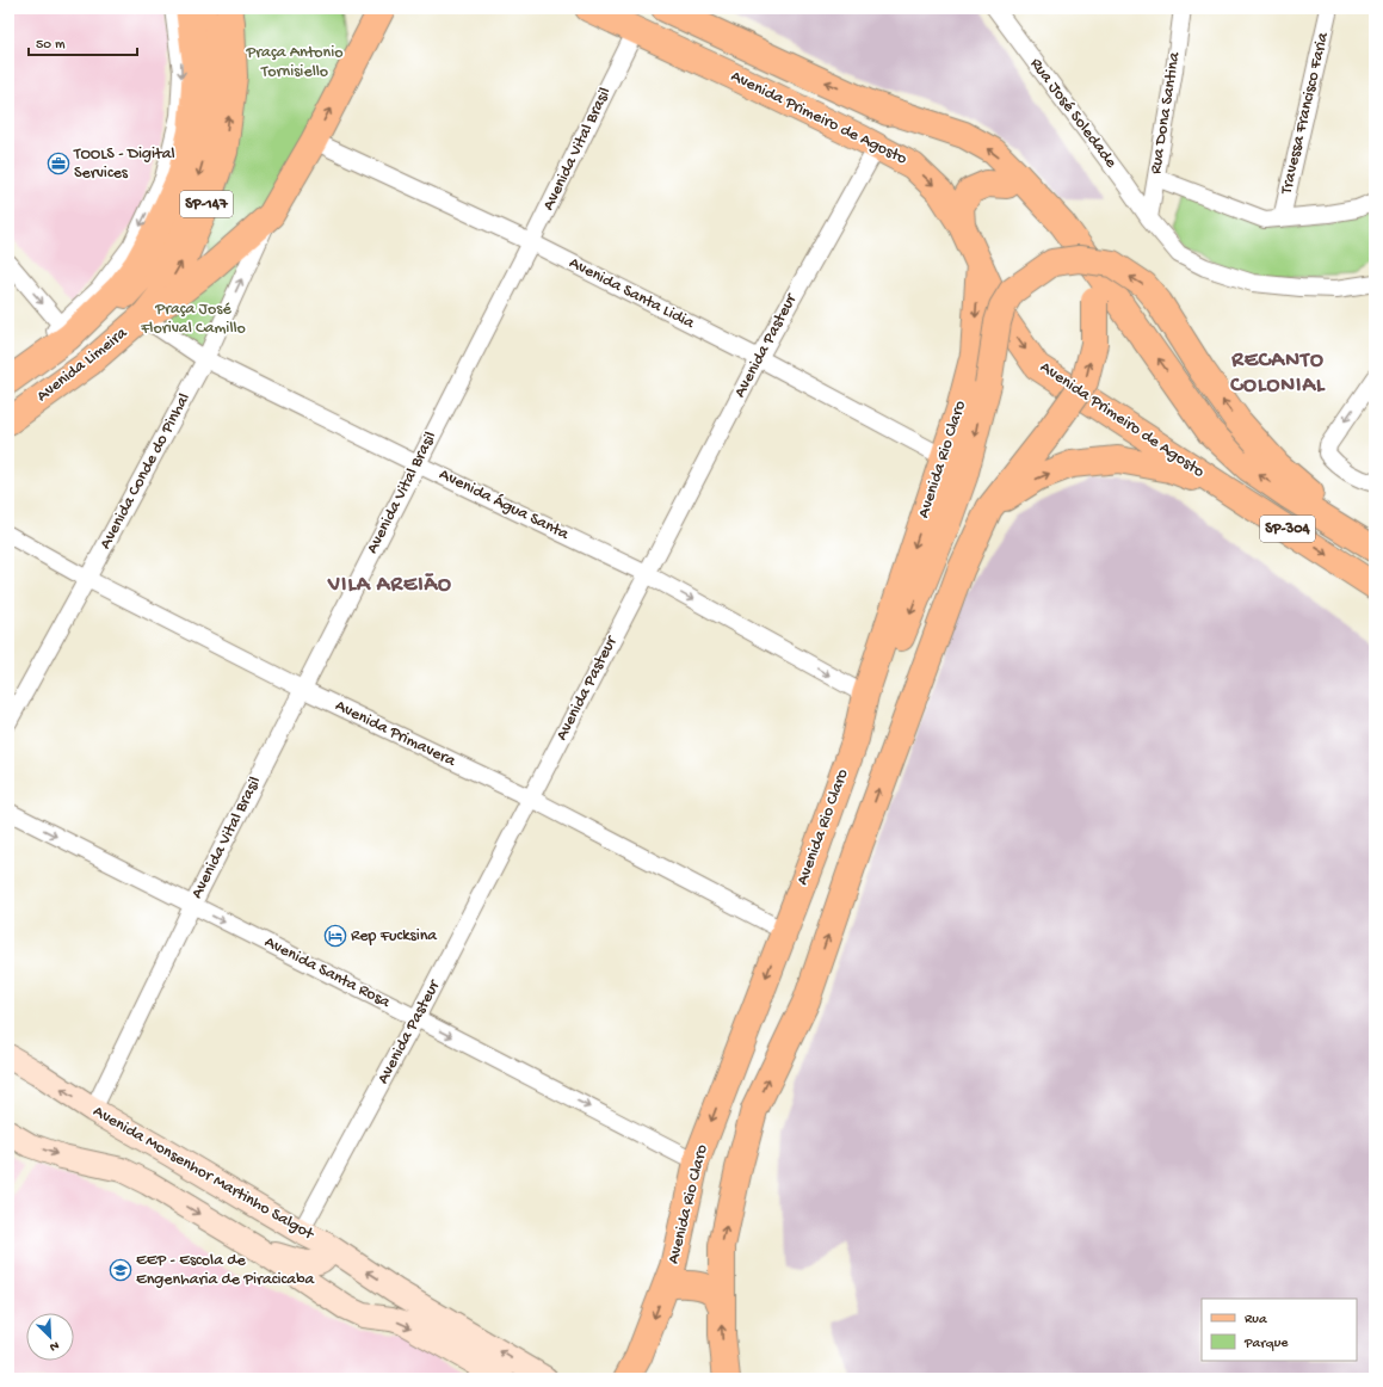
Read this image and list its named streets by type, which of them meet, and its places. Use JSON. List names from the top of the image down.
{
  "streets": {
    "main road": [
      "Avenida Primeiro de Agosto",
      "SP-147",
      "Avenida Limeira",
      "Avenida Rio Claro",
      "Avenida Conde do Pinhal",
      "SP-304",
      "Avenida Monsenhor Martinho Salgot"
    ],
    "street": [
      "Rua José Soledade",
      "Rua Dona Santina",
      "Travessa Francisco Faria",
      "Avenida Vital Brasil",
      "Avenida Santa Lidia",
      "Avenida Pasteur",
      "Avenida Água Santa",
      "Avenida Primavera",
      "Avenida Santa Rosa"
    ]
  },
  "crossings": [
    ["Rua José Soledade", "Rua Dona Santina"],
    ["Avenida Primeiro de Agosto", "Avenida Vital Brasil"],
    ["Avenida Primeiro de Agosto", "Avenida Pasteur"],
    ["Avenida Primeiro de Agosto", "Avenida Rio Claro"],
    ["Avenida Vital Brasil", "Avenida Santa Lidia"],
    ["Avenida Vital Brasil", "Avenida Água Santa"],
    ["Avenida Vital Brasil", "Avenida Primavera"],
    ["Avenida Vital Brasil", "Avenida Santa Rosa"],
    ["Avenida Vital Brasil", "Avenida Monsenhor Martinho Salgot"],
    ["Avenida Santa Lidia", "Avenida Pasteur"],
    ["Avenida Santa Lidia", "Avenida Rio Claro"],
    ["Avenida Santa Lidia", "Avenida Conde do Pinhal"],
    ["Avenida Pasteur", "Avenida Água Santa"],
    ["Avenida Pasteur", "Avenida Primavera"],
    ["Avenida Pasteur", "Avenida Santa Rosa"],
    ["Avenida Pasteur", "Avenida Monsenhor Martinho Salgot"],
    ["Avenida Limeira", "Avenida Conde do Pinhal"],
    ["Avenida Limeira", "Avenida Água Santa"],
    ["Avenida Rio Claro", "Avenida Água Santa"],
    ["Avenida Rio Claro", "Avenida Primavera"],
    ["Avenida Rio Claro", "Avenida Santa Rosa"],
    ["Avenida Conde do Pinhal", "Avenida Água Santa"],
    ["Avenida Conde do Pinhal", "Avenida Primavera"]
  ],
  "one_way": ["Avenida Santa Rosa"],
  "districts": ["RECANTO COLONIAL", "VILA AREIÃO"],
  "parks": ["Praça Antonio Tornisiello", "Praça José Florival Camillo"],
  "places": {
    "office": ["TOOLS - Digital Services"],
    "hotel": ["Rep Fucksina"],
    "school or university": ["EEP - Escola de Engenharia de Piracicaba"]
  },
  "legend": ["Rua", "Parque"],
  "scale_bar": "50 m",
  "north": "bottom right"
}
